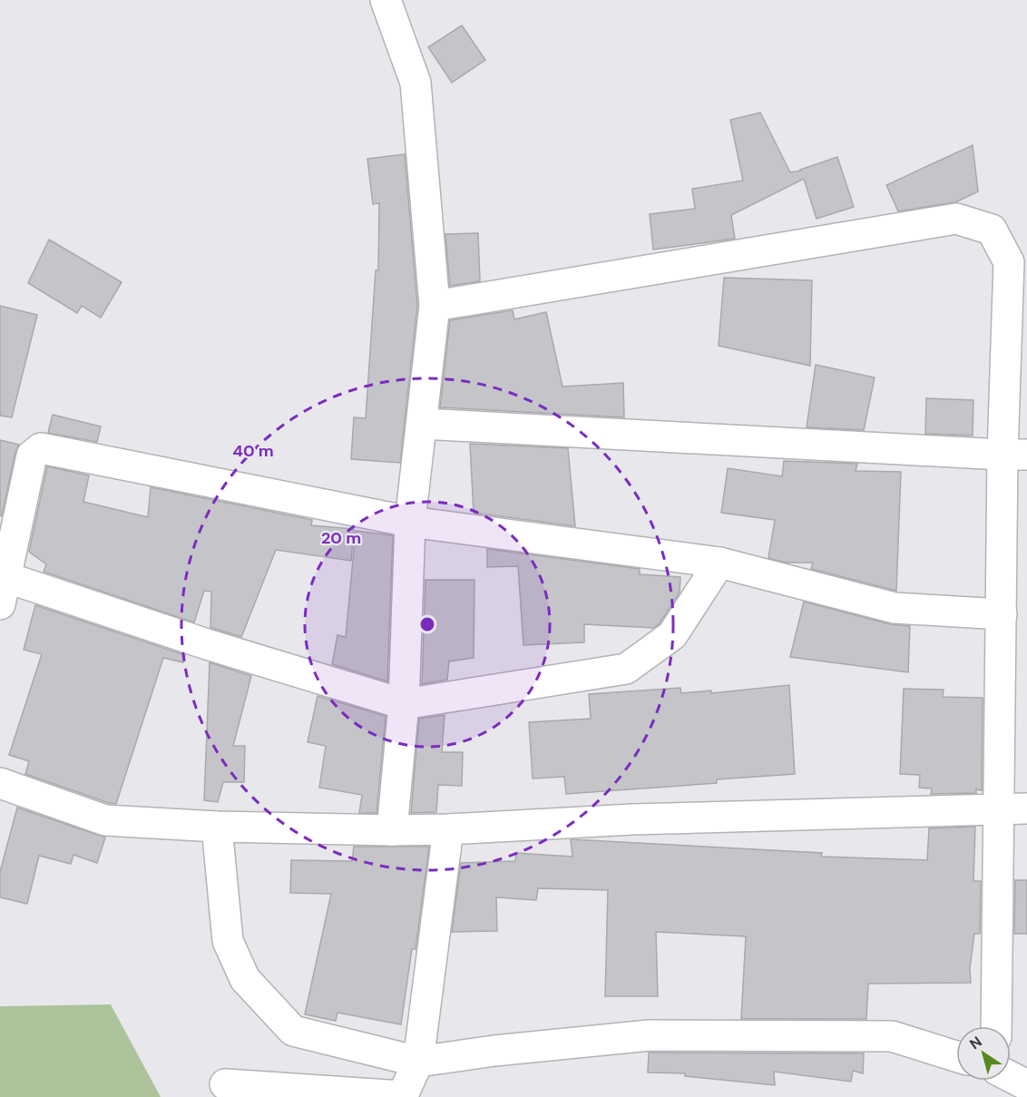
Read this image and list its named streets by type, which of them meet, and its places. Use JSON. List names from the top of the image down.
{
  "north": "top left",
  "rings": ["40 m", "20 m"]
}
